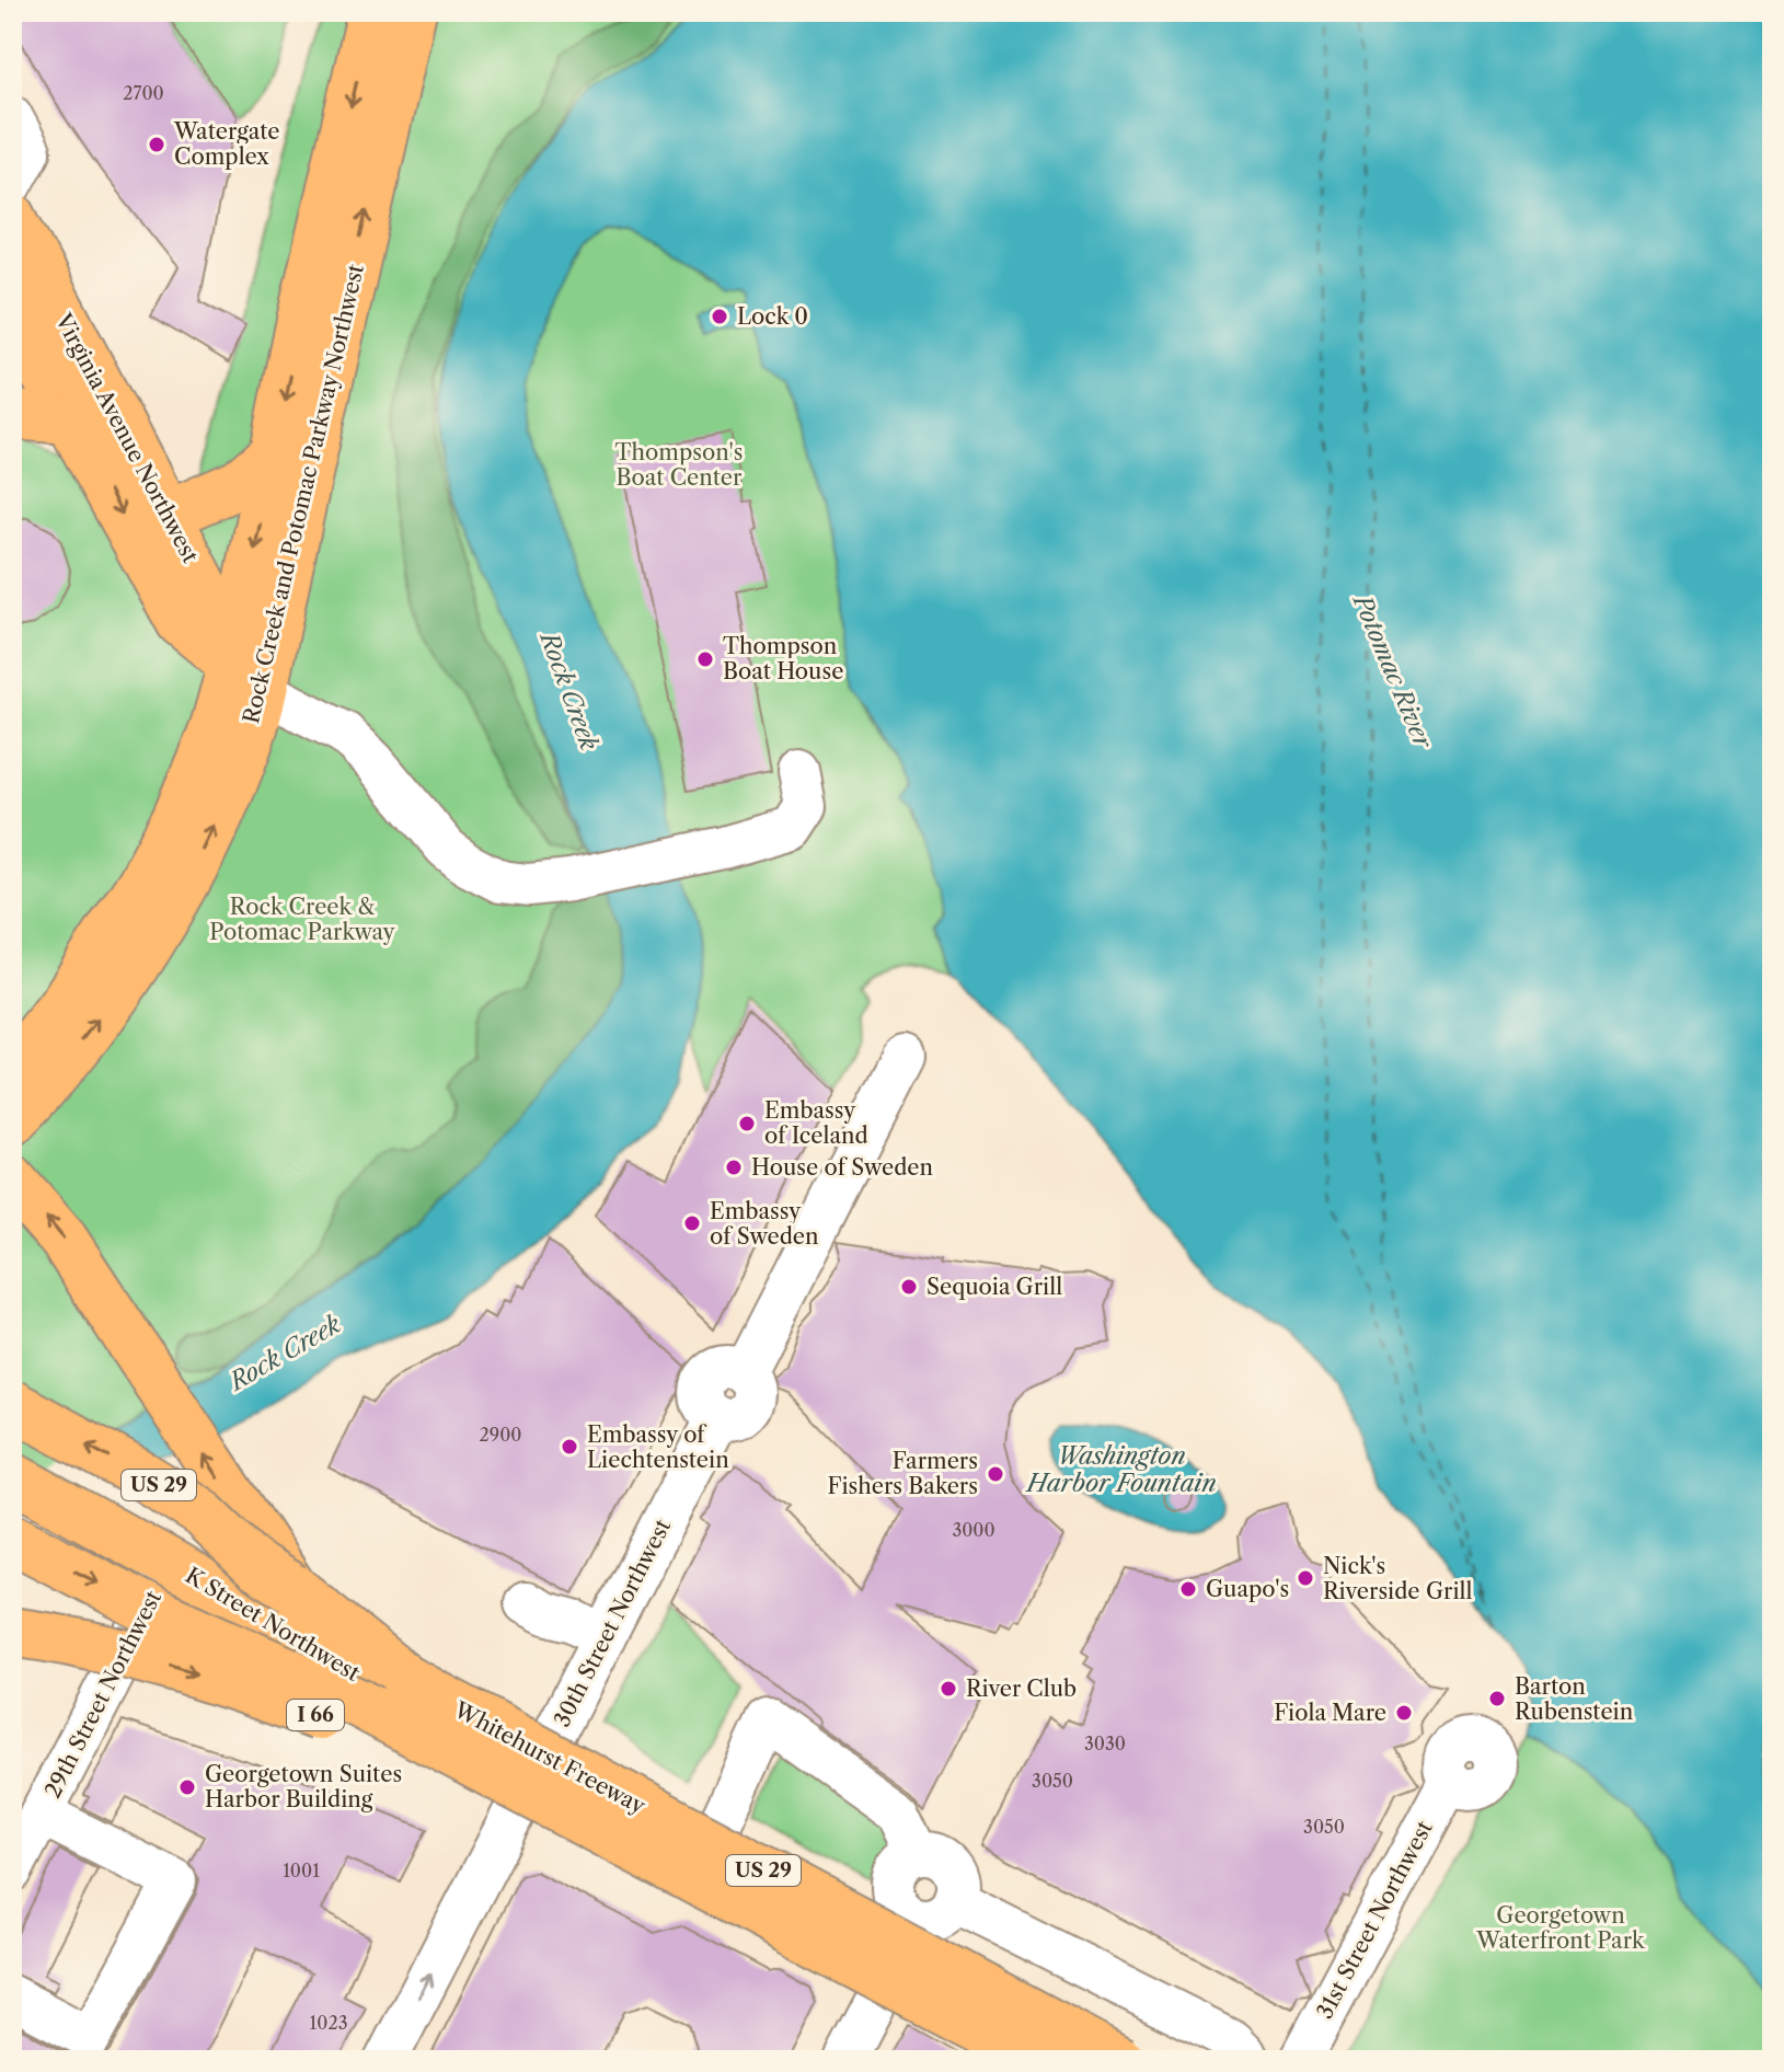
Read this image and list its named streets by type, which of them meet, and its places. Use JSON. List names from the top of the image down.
{
  "streets": {
    "main road": [
      "Virginia Avenue Northwest",
      "Rock Creek and Potomac Parkway Northwest",
      "US 29",
      "K Street Northwest",
      "I 66",
      "Whitehurst Freeway"
    ],
    "street": ["30th Street Northwest", "29th Street Northwest", "31st Street Northwest"]
  },
  "crossings": [
    ["Virginia Avenue Northwest", "Rock Creek and Potomac Parkway Northwest"],
    ["30th Street Northwest", "K Street Northwest"],
    ["K Street Northwest", "29th Street Northwest"],
    ["I 66", "Whitehurst Freeway"]
  ],
  "water": ["Potomac River", "Rock Creek", "Washington Harbor Fountain"],
  "parks": ["Thompson's Boat Center", "Rock Creek & Potomac Parkway", "Georgetown Waterfront Park"],
  "places": [
    "Watergate Complex",
    "Lock 0",
    "Thompson Boat House",
    "Embassy of Iceland",
    "House of Sweden",
    "Embassy of Sweden",
    "Sequoia Grill",
    "Embassy of Liechtenstein",
    "Farmers Fishers Bakers",
    "Nick's Riverside Grill",
    "Guapo's",
    "River Club",
    "Barton Rubenstein",
    "Fiola Mare",
    "Georgetown Suites Harbor Building"
  ],
  "house_numbers": [
    "2700",
    "2900",
    "3000",
    "3030",
    "3050",
    "3050",
    "1001",
    "1023"
  ]
}
